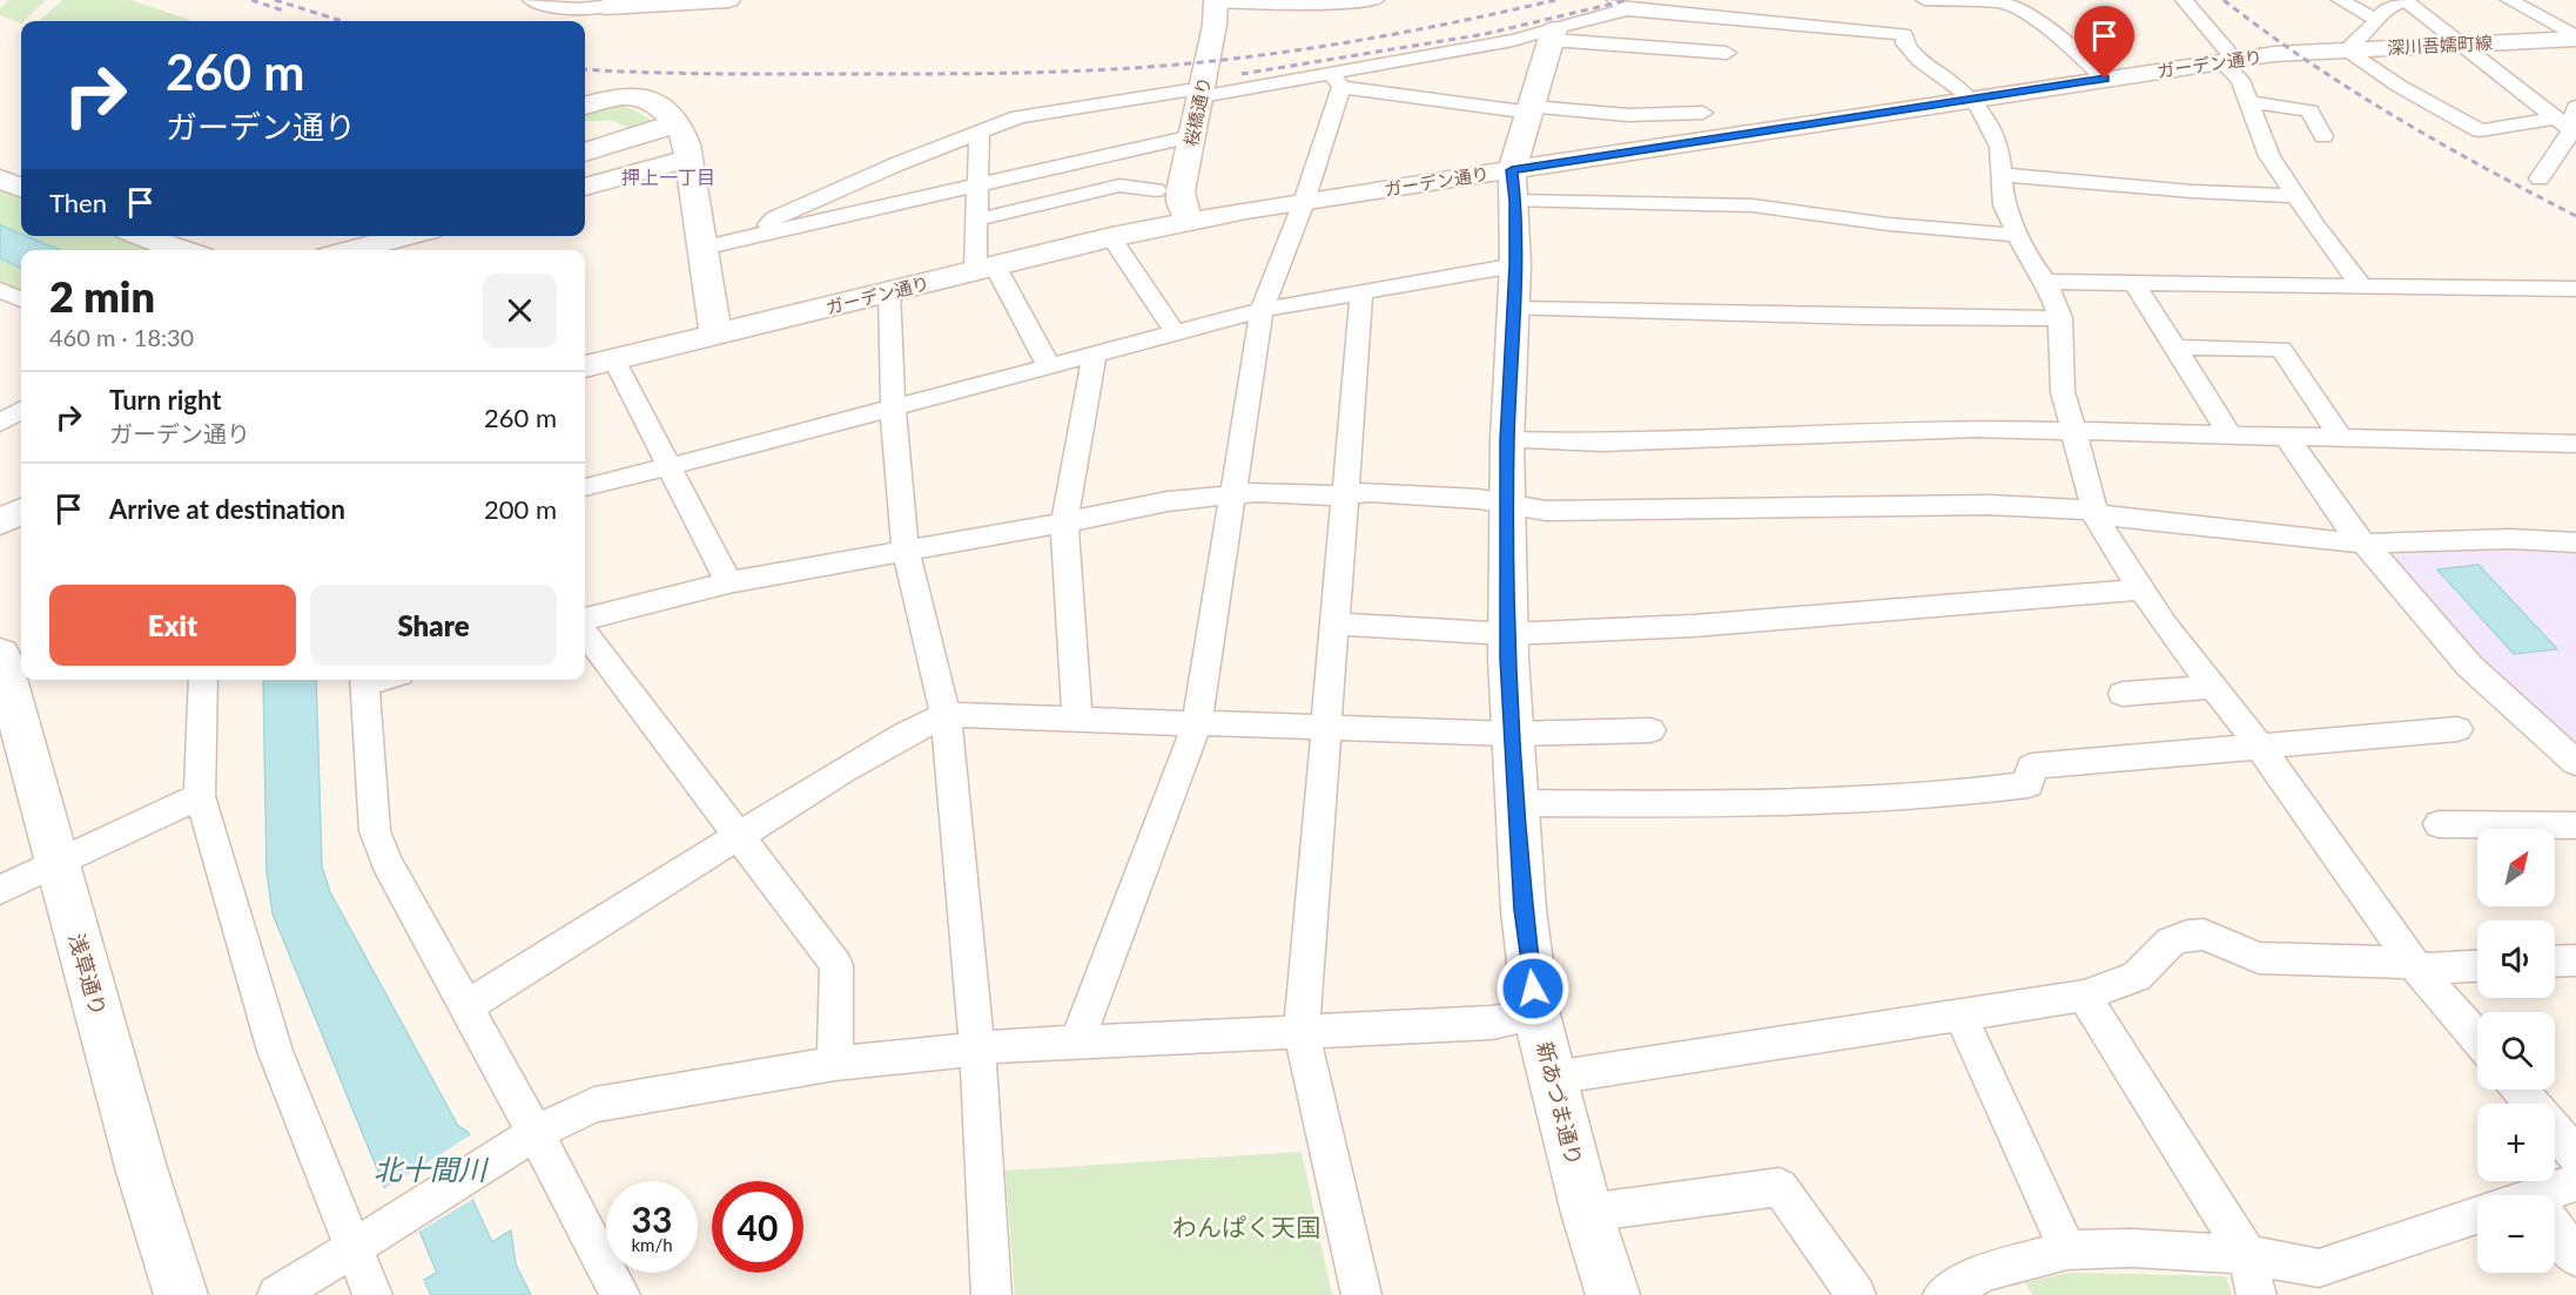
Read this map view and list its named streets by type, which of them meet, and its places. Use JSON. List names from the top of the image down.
{
  "streets": {
    "street": [
      "深川吾嬬町線",
      "ガーデン通り",
      "桜橋通り",
      "浅草通り",
      "新あづま通り"
    ]
  },
  "crossings": [
    ["深川吾嬬町線", "ガーデン通り"],
    ["ガーデン通り", "桜橋通り"],
    ["ガーデン通り", "新あづま通り"]
  ],
  "districts": ["押上一丁目"],
  "water": ["北十間川"],
  "parks": ["わんぱく天国"],
  "north": "top right",
  "page": {
    "turn": ["260 m", "ガーデン通り"],
    "then": "Then",
    "heading": ["2 min", "460 m · 18:30"],
    "list": [
      {
        "name": "Turn right",
        "note": "ガーデン通り",
        "value": "260 m"
      },
      {
        "name": "Arrive at destination",
        "value": "200 m"
      }
    ],
    "buttons": ["Exit", "Share"],
    "map_buttons": ["+", "−"],
    "speed": "33 km/h",
    "limit": "40"
  }
}
